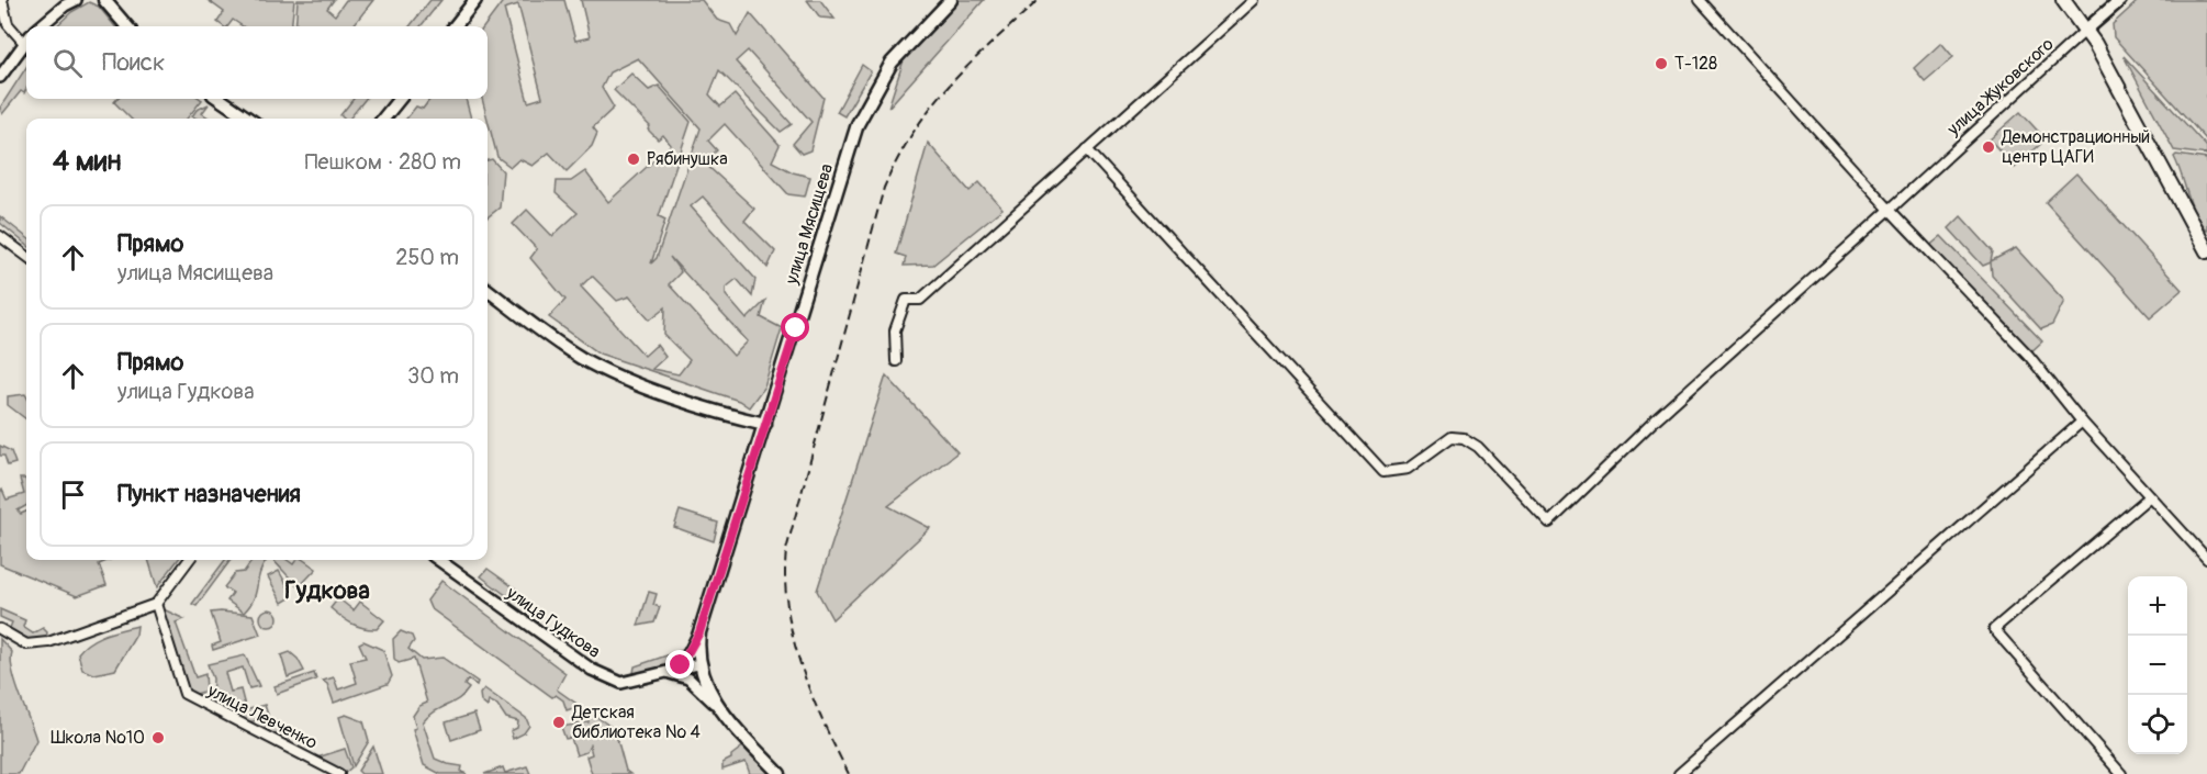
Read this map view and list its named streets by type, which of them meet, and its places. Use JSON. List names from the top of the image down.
{
  "streets": {
    "main road": ["улица Жуковского", "улица Мясищева"],
    "street": ["улица Гудкова", "улица Левченко"]
  },
  "crossings": [
    ["улица Мясищева", "улица Гудкова"]
  ],
  "districts": ["Гудкова"],
  "places": [
    "Т-128",
    "Демонстрационный центр ЦАГИ",
    "Рябинушка",
    "Детская библиотека № 4",
    "Школа №10"
  ],
  "page": {
    "search": "Поиск",
    "heading": ["4 мин", "Пешком · 280 m"],
    "list": [
      ["Прямо", "улица Мясищева", "250 m"],
      ["Прямо", "улица Гудкова", "30 m"],
      "Пункт назначения"
    ],
    "map_buttons": ["+", "−"]
  }
}
